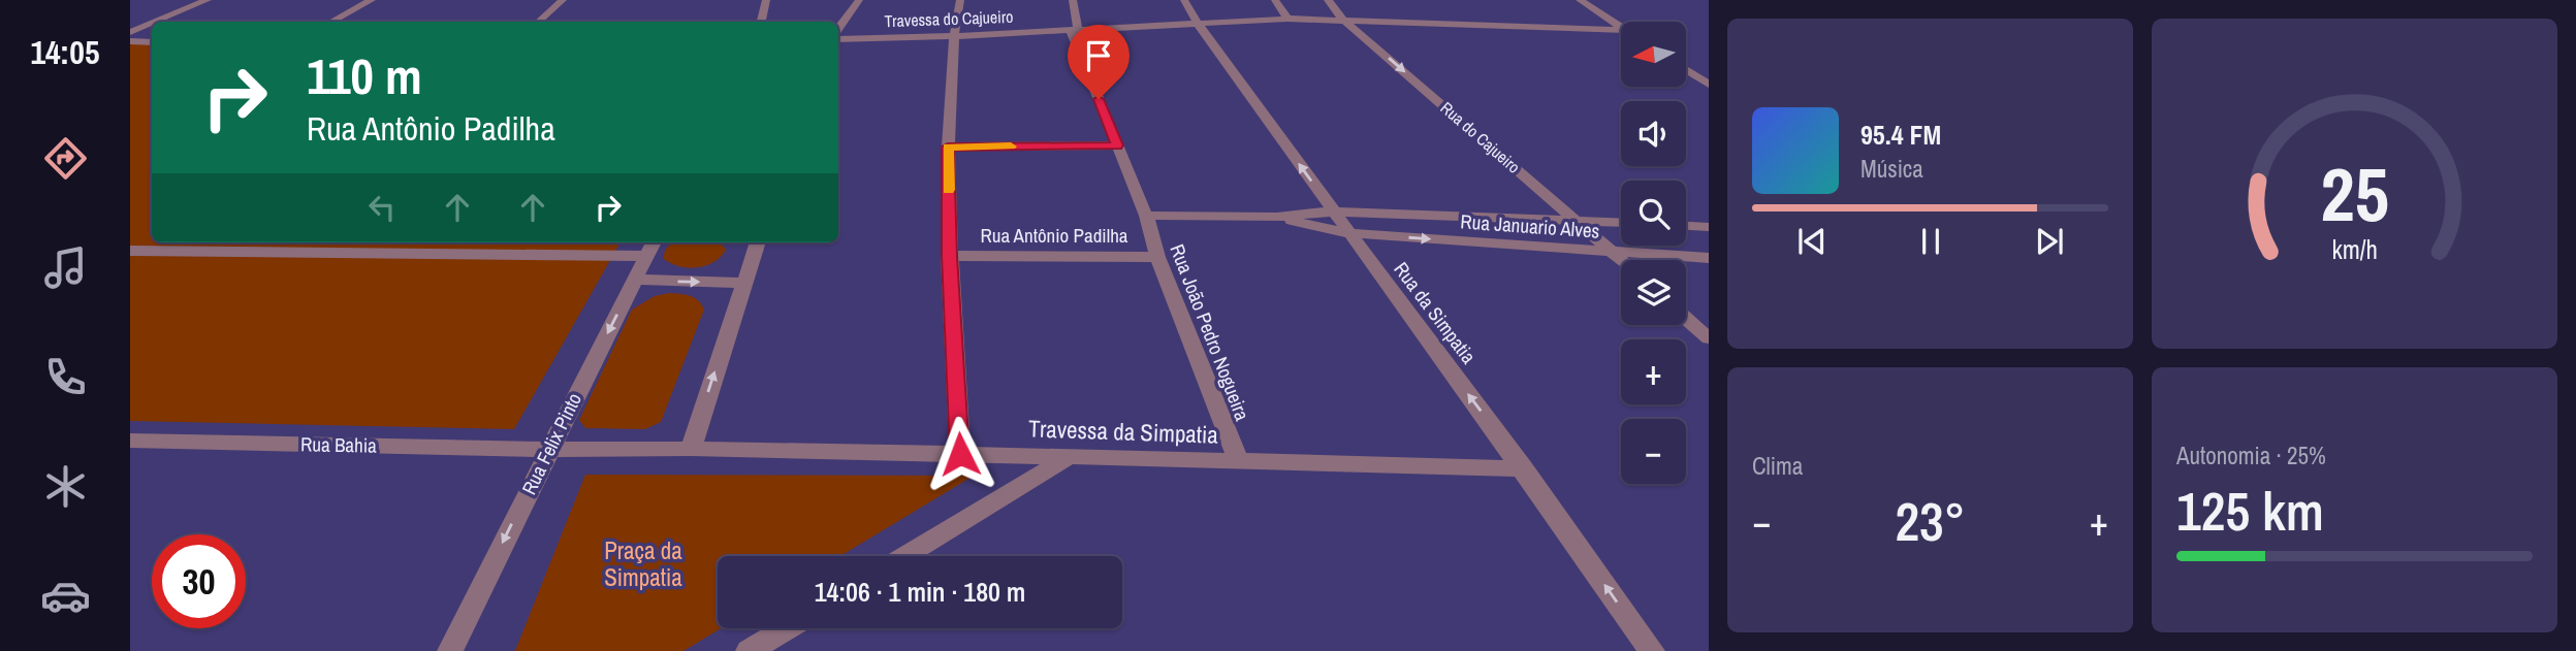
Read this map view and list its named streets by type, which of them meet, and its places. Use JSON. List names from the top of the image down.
{
  "streets": {
    "street": [
      "Travessa do Cajueiro",
      "Rua do Cajueiro",
      "Rua Januario Alves",
      "Rua Antônio Padilha",
      "Rua da Simpatia",
      "Rua João Pedro Nogueira",
      "Travessa da Simpatia",
      "Rua Felix Pinto",
      "Rua Bahia"
    ]
  },
  "crossings": [
    ["Travessa do Cajueiro", "Rua do Cajueiro"],
    ["Travessa do Cajueiro", "Rua da Simpatia"],
    ["Travessa do Cajueiro", "Rua João Pedro Nogueira"],
    ["Rua do Cajueiro", "Rua Januario Alves"],
    ["Rua Januario Alves", "Rua da Simpatia"],
    ["Rua Januario Alves", "Rua João Pedro Nogueira"],
    ["Rua Antônio Padilha", "Rua João Pedro Nogueira"],
    ["Rua da Simpatia", "Rua João Pedro Nogueira"],
    ["Rua da Simpatia", "Travessa da Simpatia"],
    ["Rua João Pedro Nogueira", "Travessa da Simpatia"],
    ["Travessa da Simpatia", "Rua Felix Pinto"],
    ["Travessa da Simpatia", "Rua Bahia"],
    ["Rua Felix Pinto", "Rua Bahia"]
  ],
  "one_way": ["Rua do Cajueiro", "Rua da Simpatia"],
  "parks": ["Praça da Simpatia"],
  "north": "left",
  "page": {
    "tabs": "14:05",
    "map_buttons": ["+", "−"],
    "turn": ["110 m", "Rua Antônio Padilha"],
    "song": ["95.4 FM", "Música"],
    "tile": [
      "Clima",
      ["Autonomia · 25%", "125 km"]
    ],
    "heat": ["−", "23°", "+"],
    "limit": "30",
    "trip": "14:06 · 1 min · 180 m",
    "gauge": ["25", "km/h"]
  }
}
